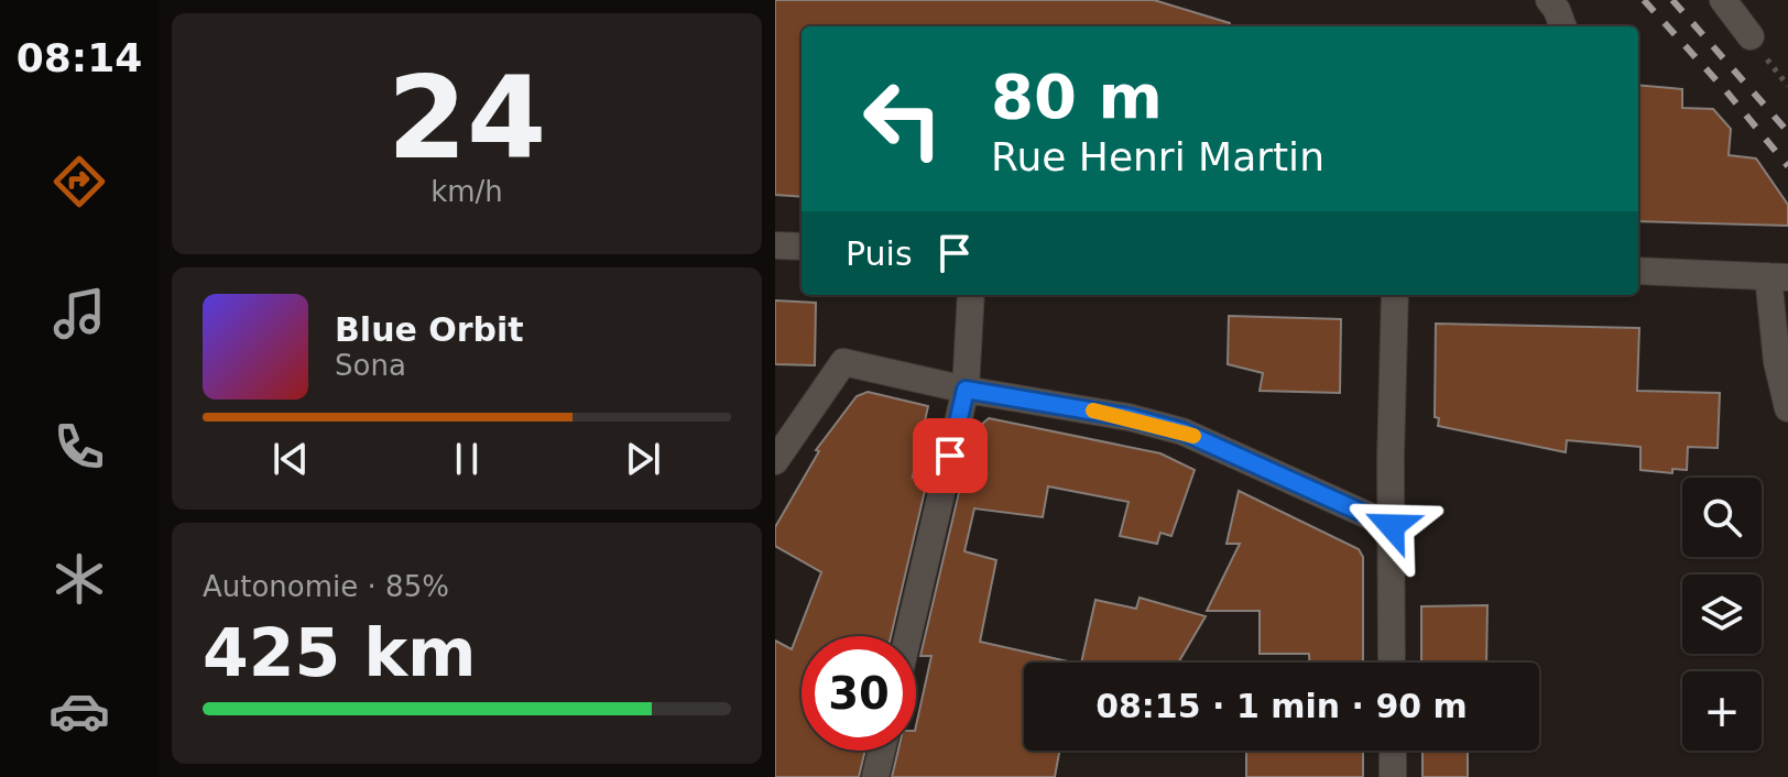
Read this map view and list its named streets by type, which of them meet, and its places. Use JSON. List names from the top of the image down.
{
  "page": {
    "tabs": "08:14",
    "tile": [
      ["24", "km/h"],
      ["Autonomie · 85%", "425 km"]
    ],
    "turn": ["80 m", "Rue Henri Martin"],
    "then": "Puis",
    "song": ["Blue Orbit", "Sona"],
    "map_buttons": "+",
    "limit": "30",
    "trip": "08:15 · 1 min · 90 m"
  }
}
